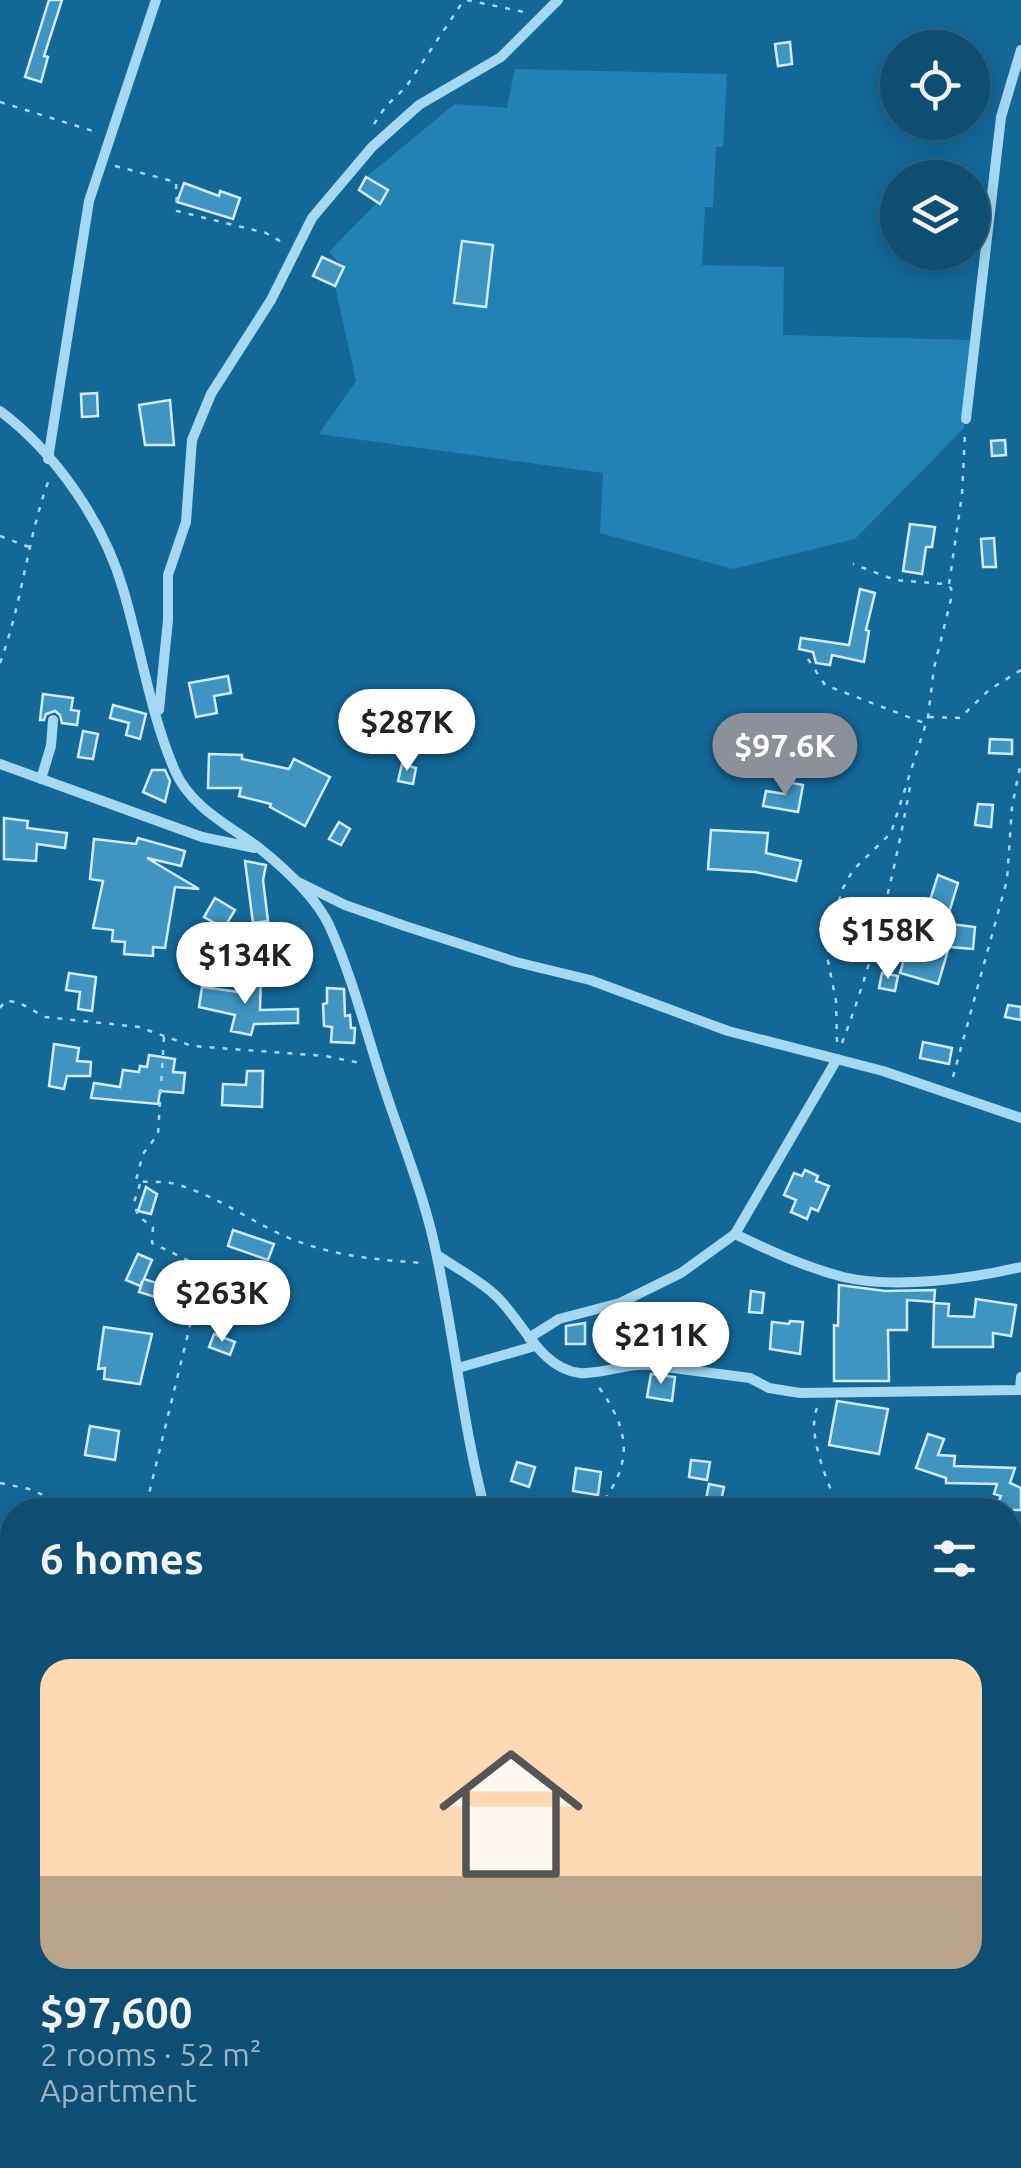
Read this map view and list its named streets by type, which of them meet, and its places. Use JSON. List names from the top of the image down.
{
  "page": {
    "price": [
      "$287K",
      "$97.6K",
      "$158K",
      "$134K",
      "$263K",
      "$211K"
    ],
    "heading": "6 homes",
    "list": [
      {
        "name": "$97,600",
        "note": "2 rooms · 52 m² · Apartment"
      }
    ]
  }
}
